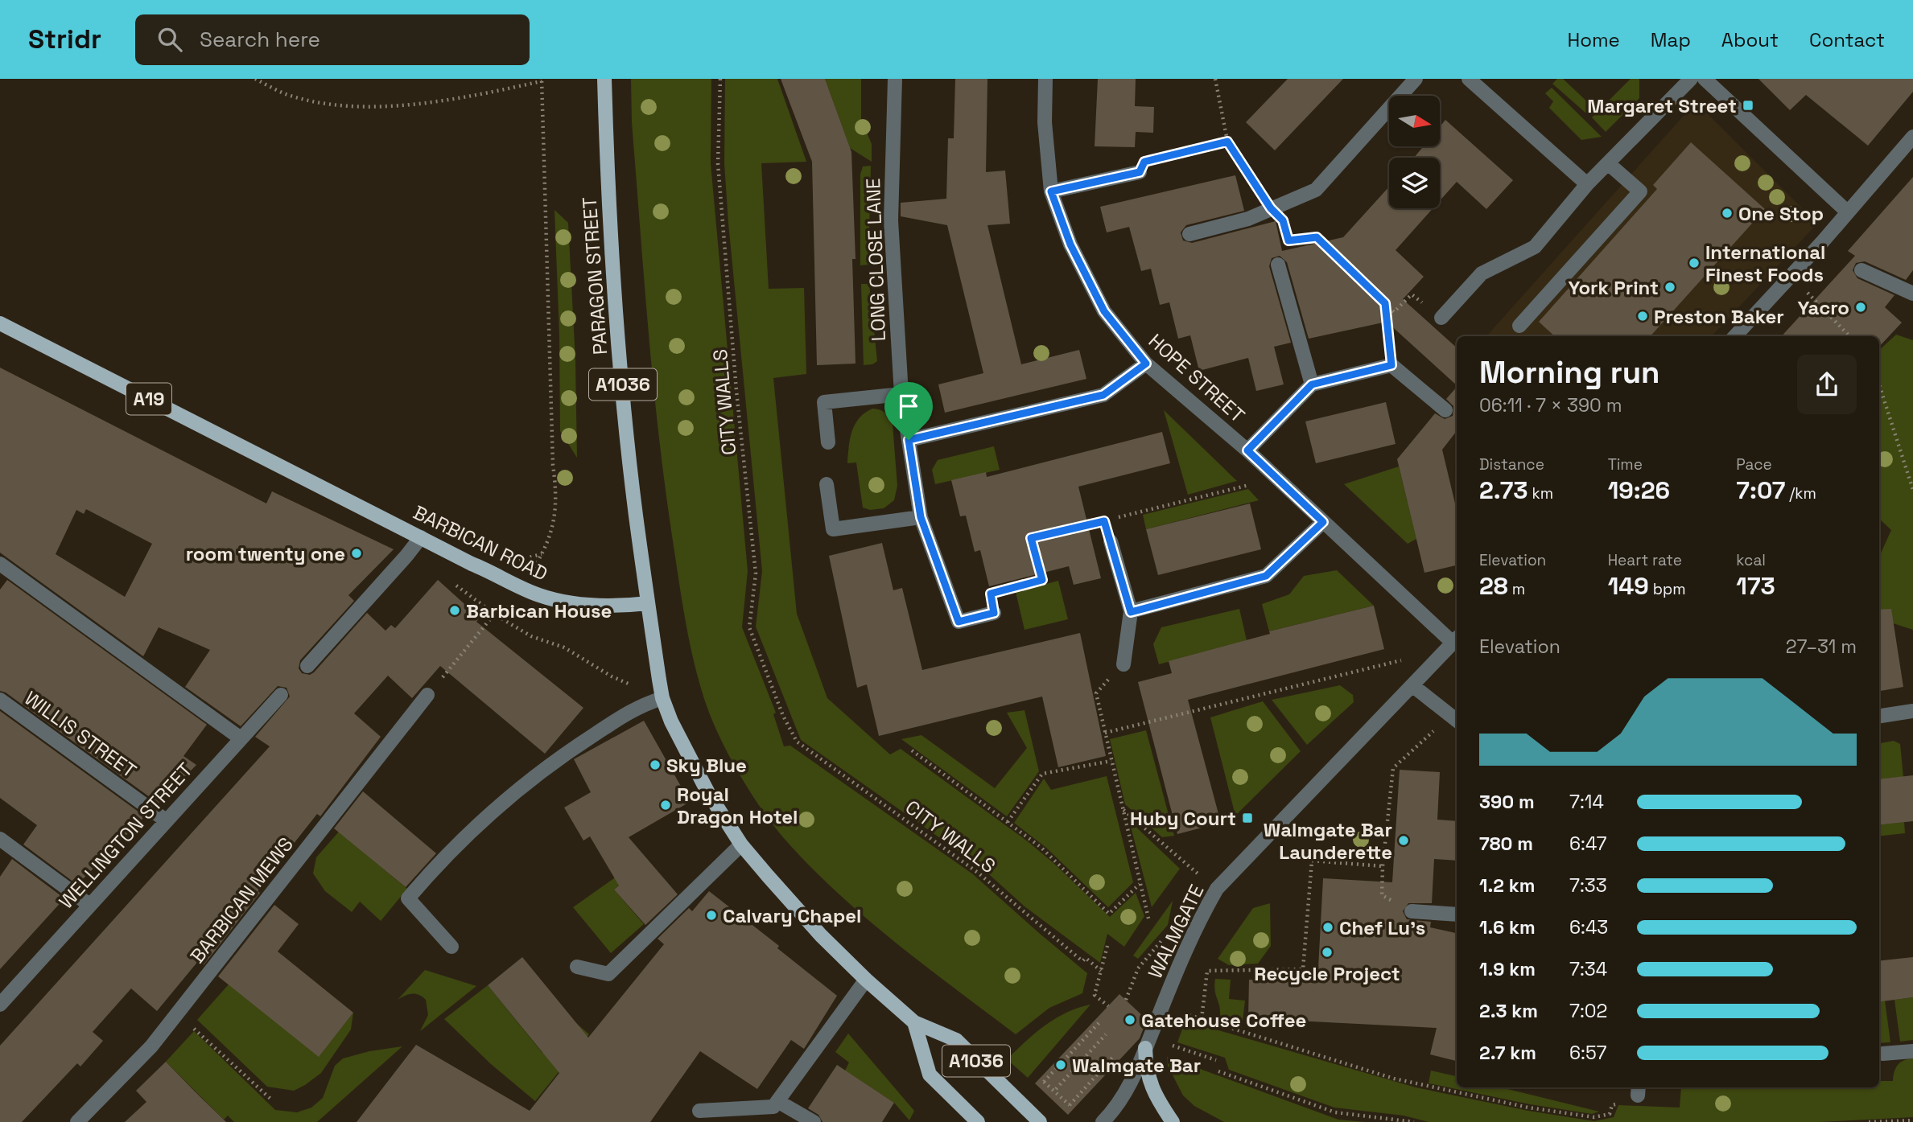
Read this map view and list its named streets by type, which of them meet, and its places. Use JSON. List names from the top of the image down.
{
  "streets": {
    "main road": [
      "PARAGON STREET",
      "A1036",
      "A19",
      "BARBICAN ROAD"
    ],
    "street": [
      "LONG CLOSE LANE",
      "HOPE STREET",
      "WILLIS STREET",
      "WELLINGTON STREET",
      "BARBICAN MEWS",
      "WALMGATE"
    ],
    "path": ["CITY WALLS"]
  },
  "crossings": [
    ["PARAGON STREET", "A1036"],
    ["PARAGON STREET", "BARBICAN ROAD"],
    ["HOPE STREET", "WALMGATE"],
    ["A1036", "BARBICAN ROAD"],
    ["WILLIS STREET", "WELLINGTON STREET"]
  ],
  "places": {
    "transit": ["Margaret Street", "Huby Court"],
    "other": [
      "One Stop",
      "International Finest Foods",
      "York Print",
      "Yacro",
      "Preston Baker",
      "room twenty one",
      "Barbican House",
      "Sky Blue",
      "Royal Dragon Hotel",
      "Walmgate Bar Launderette",
      "Calvary Chapel",
      "Chef Lu's",
      "Recycle Project",
      "Gatehouse Coffee",
      "Walmgate Bar"
    ]
  },
  "north": "right",
  "page": {
    "header": "Stridr",
    "search": "Search here",
    "nav": [
      "Home",
      "Map",
      "About",
      "Contact"
    ],
    "heading": ["Morning run", "06:11 · 7 × 390 m"],
    "stats": [
      ["Distance", "2.73 km"],
      ["Time", "19:26"],
      ["Pace", "7:07 /km"],
      ["Elevation", "28 m"],
      ["Heart rate", "149 bpm"],
      ["kcal", "173"]
    ],
    "chart": ["Elevation", "27–31 m"],
    "list": [
      {
        "name": "390 m",
        "note": "7:14"
      },
      {
        "name": "780 m",
        "note": "6:47"
      },
      {
        "name": "1.2 km",
        "note": "7:33"
      },
      {
        "name": "1.6 km",
        "note": "6:43"
      },
      {
        "name": "1.9 km",
        "note": "7:34"
      },
      {
        "name": "2.3 km",
        "note": "7:02"
      },
      {
        "name": "2.7 km",
        "note": "6:57"
      }
    ]
  }
}
